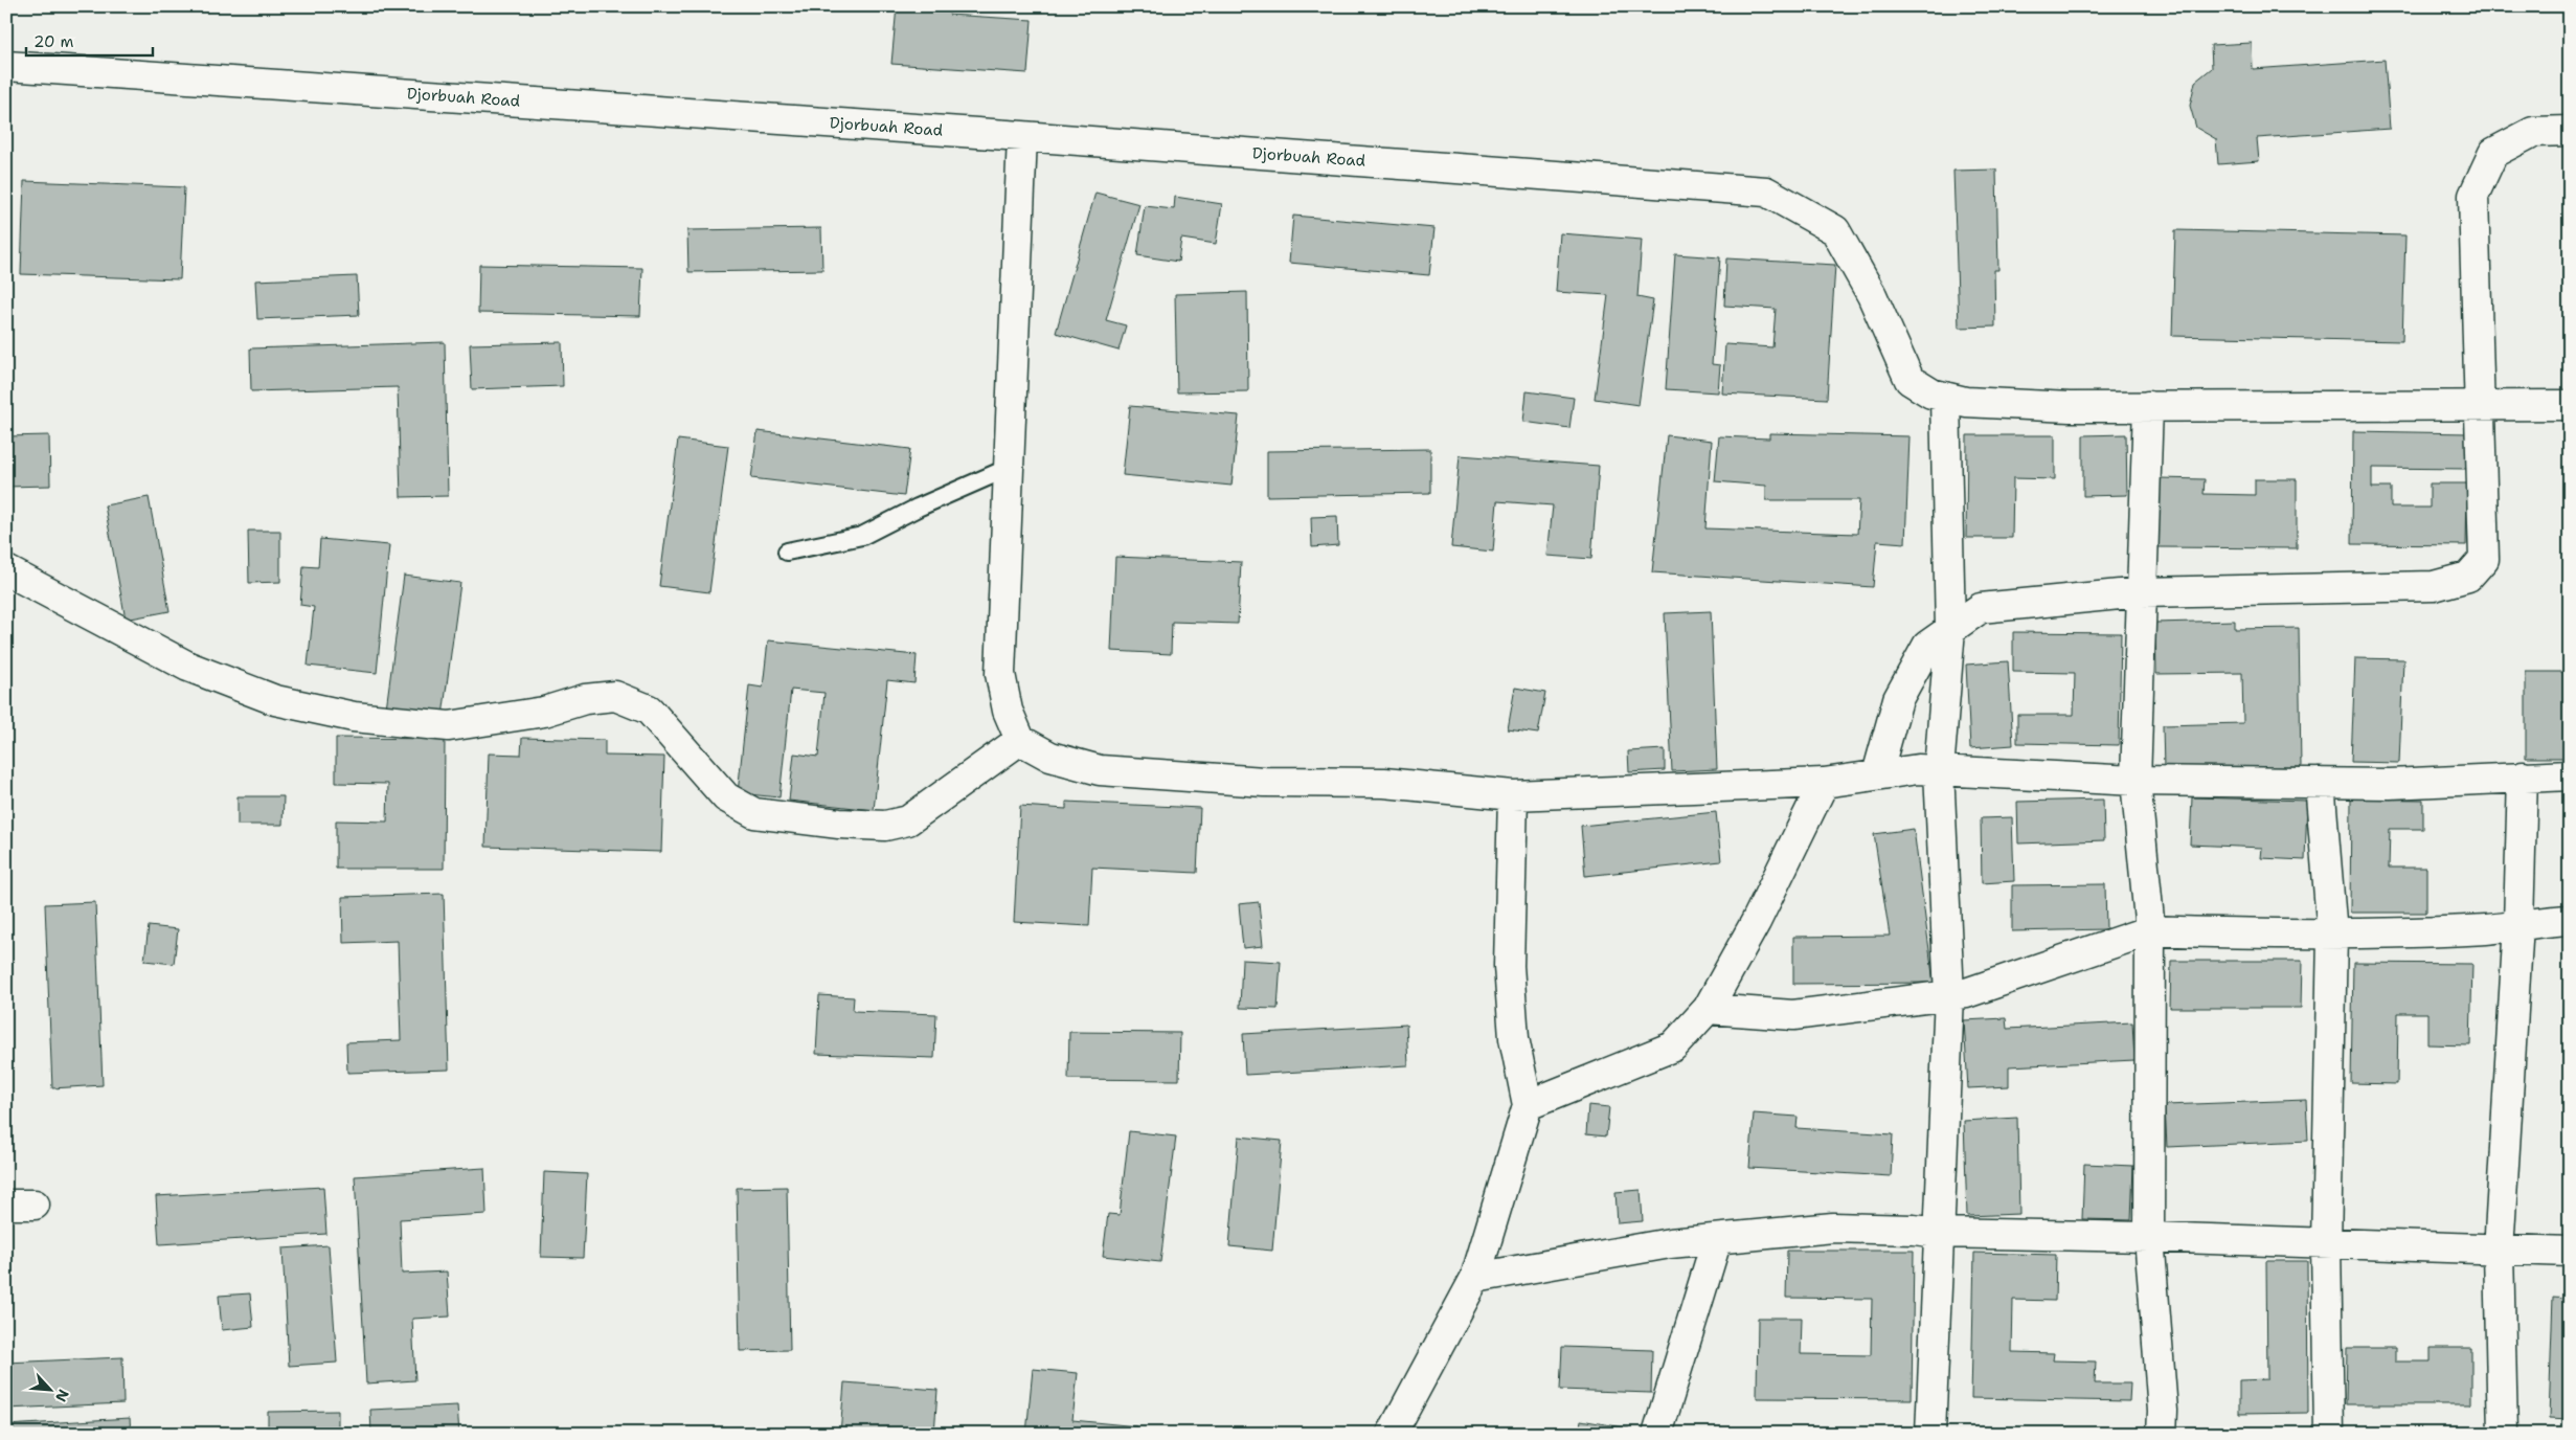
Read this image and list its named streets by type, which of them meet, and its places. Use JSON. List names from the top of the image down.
{
  "streets": {
    "street": ["Djorbuah Road"]
  },
  "scale_bar": "20 m",
  "north": "bottom right"
}
